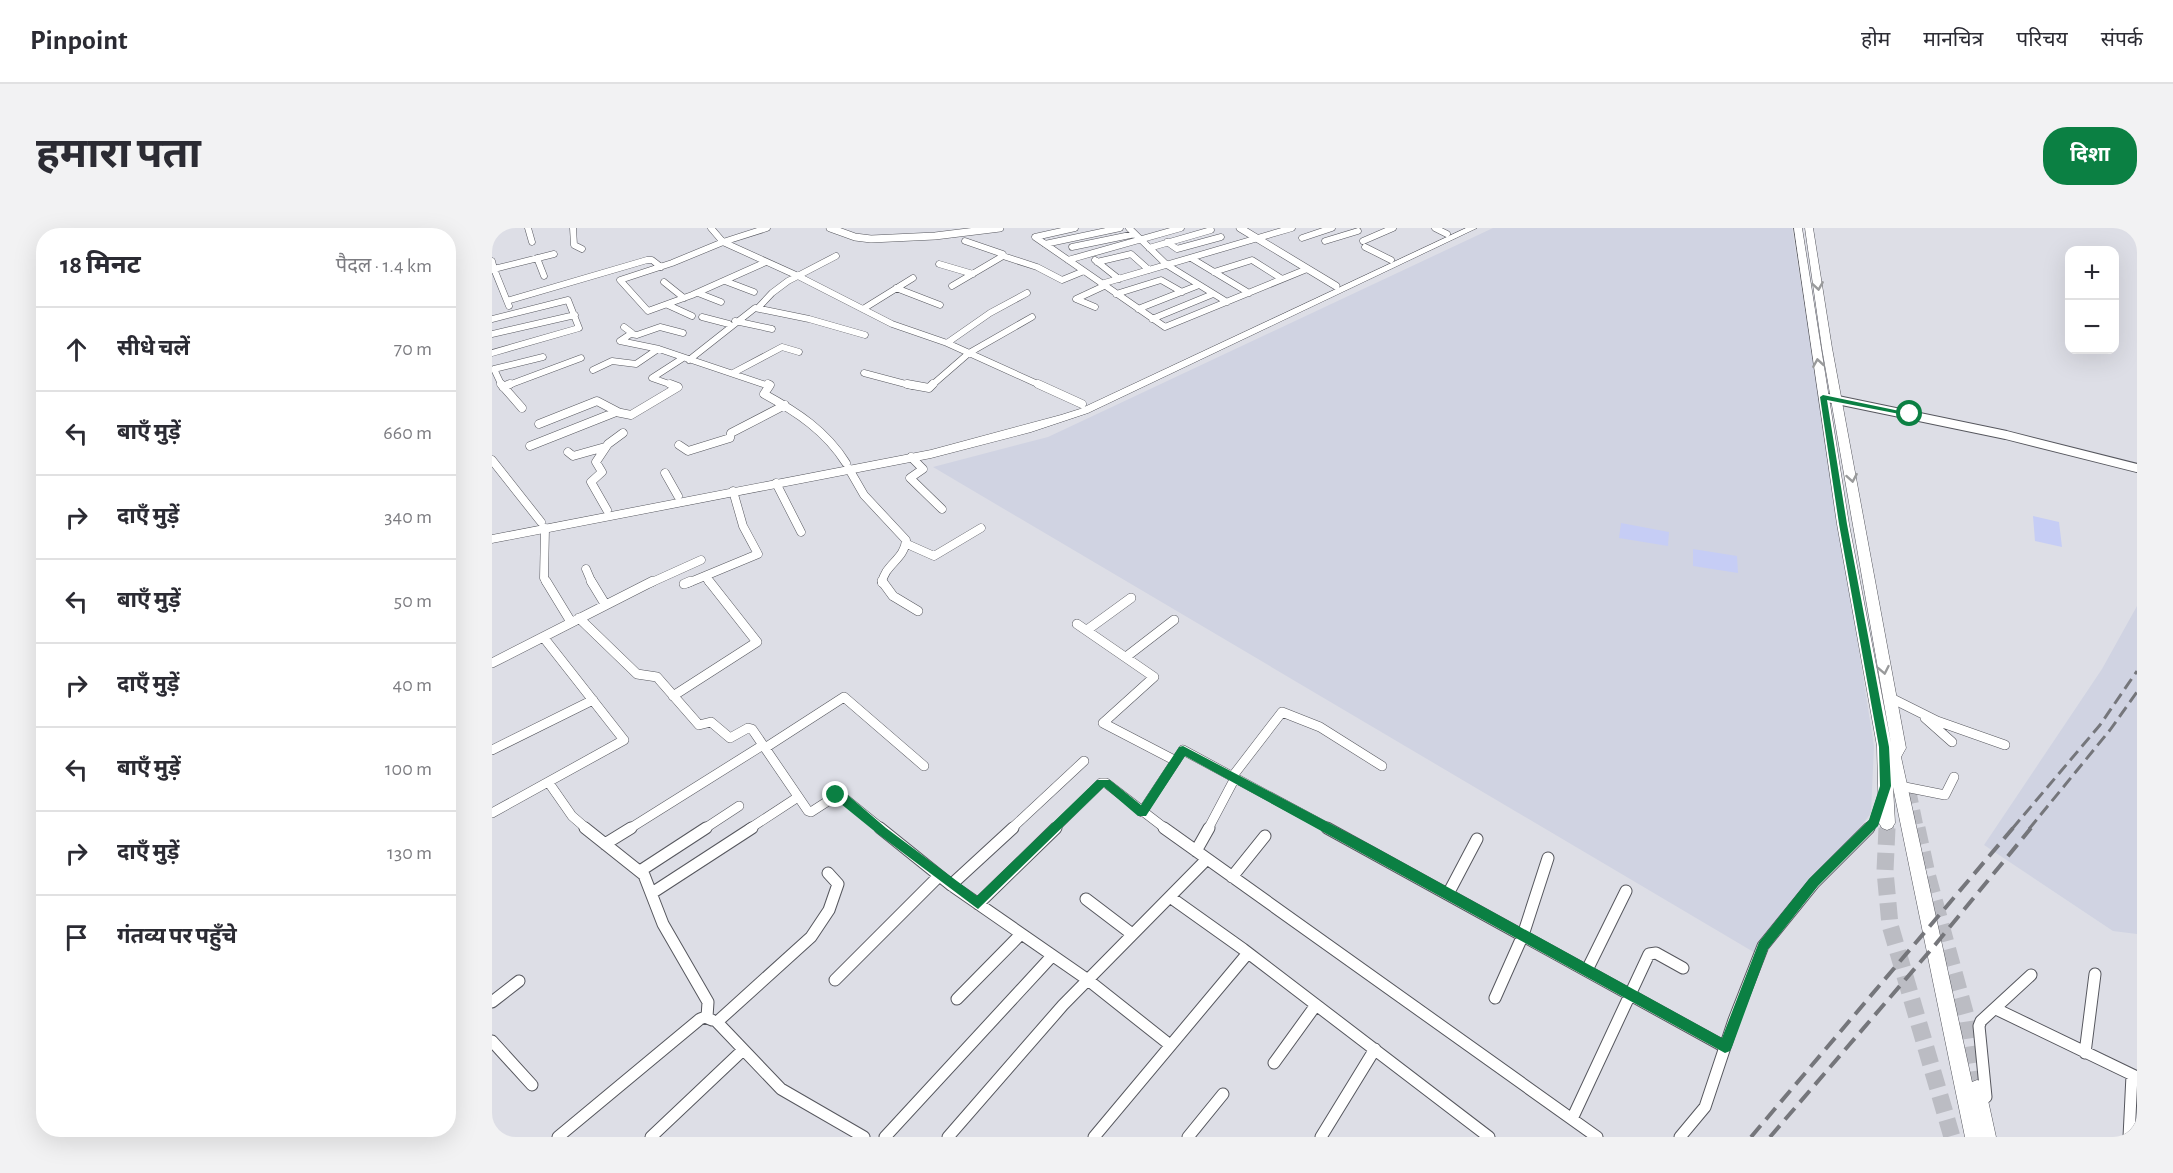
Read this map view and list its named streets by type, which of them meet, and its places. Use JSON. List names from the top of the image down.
{
  "page": {
    "header": "Pinpoint",
    "nav": [
      "होम",
      "मानचित्र",
      "परिचय",
      "संपर्क"
    ],
    "buttons": "दिशा",
    "title": "हमारा पता",
    "heading": ["18 मिनट", "पैदल · 1.4 km"],
    "map_buttons": ["+", "−"],
    "list": [
      ["सीधे चलें", "70 m"],
      ["बाएँ मुड़ें", "660 m"],
      ["दाएँ मुड़ें", "340 m"],
      ["बाएँ मुड़ें", "50 m"],
      ["दाएँ मुड़ें", "40 m"],
      ["बाएँ मुड़ें", "100 m"],
      ["दाएँ मुड़ें", "130 m"],
      "गंतव्य पर पहुँचे"
    ]
  }
}
